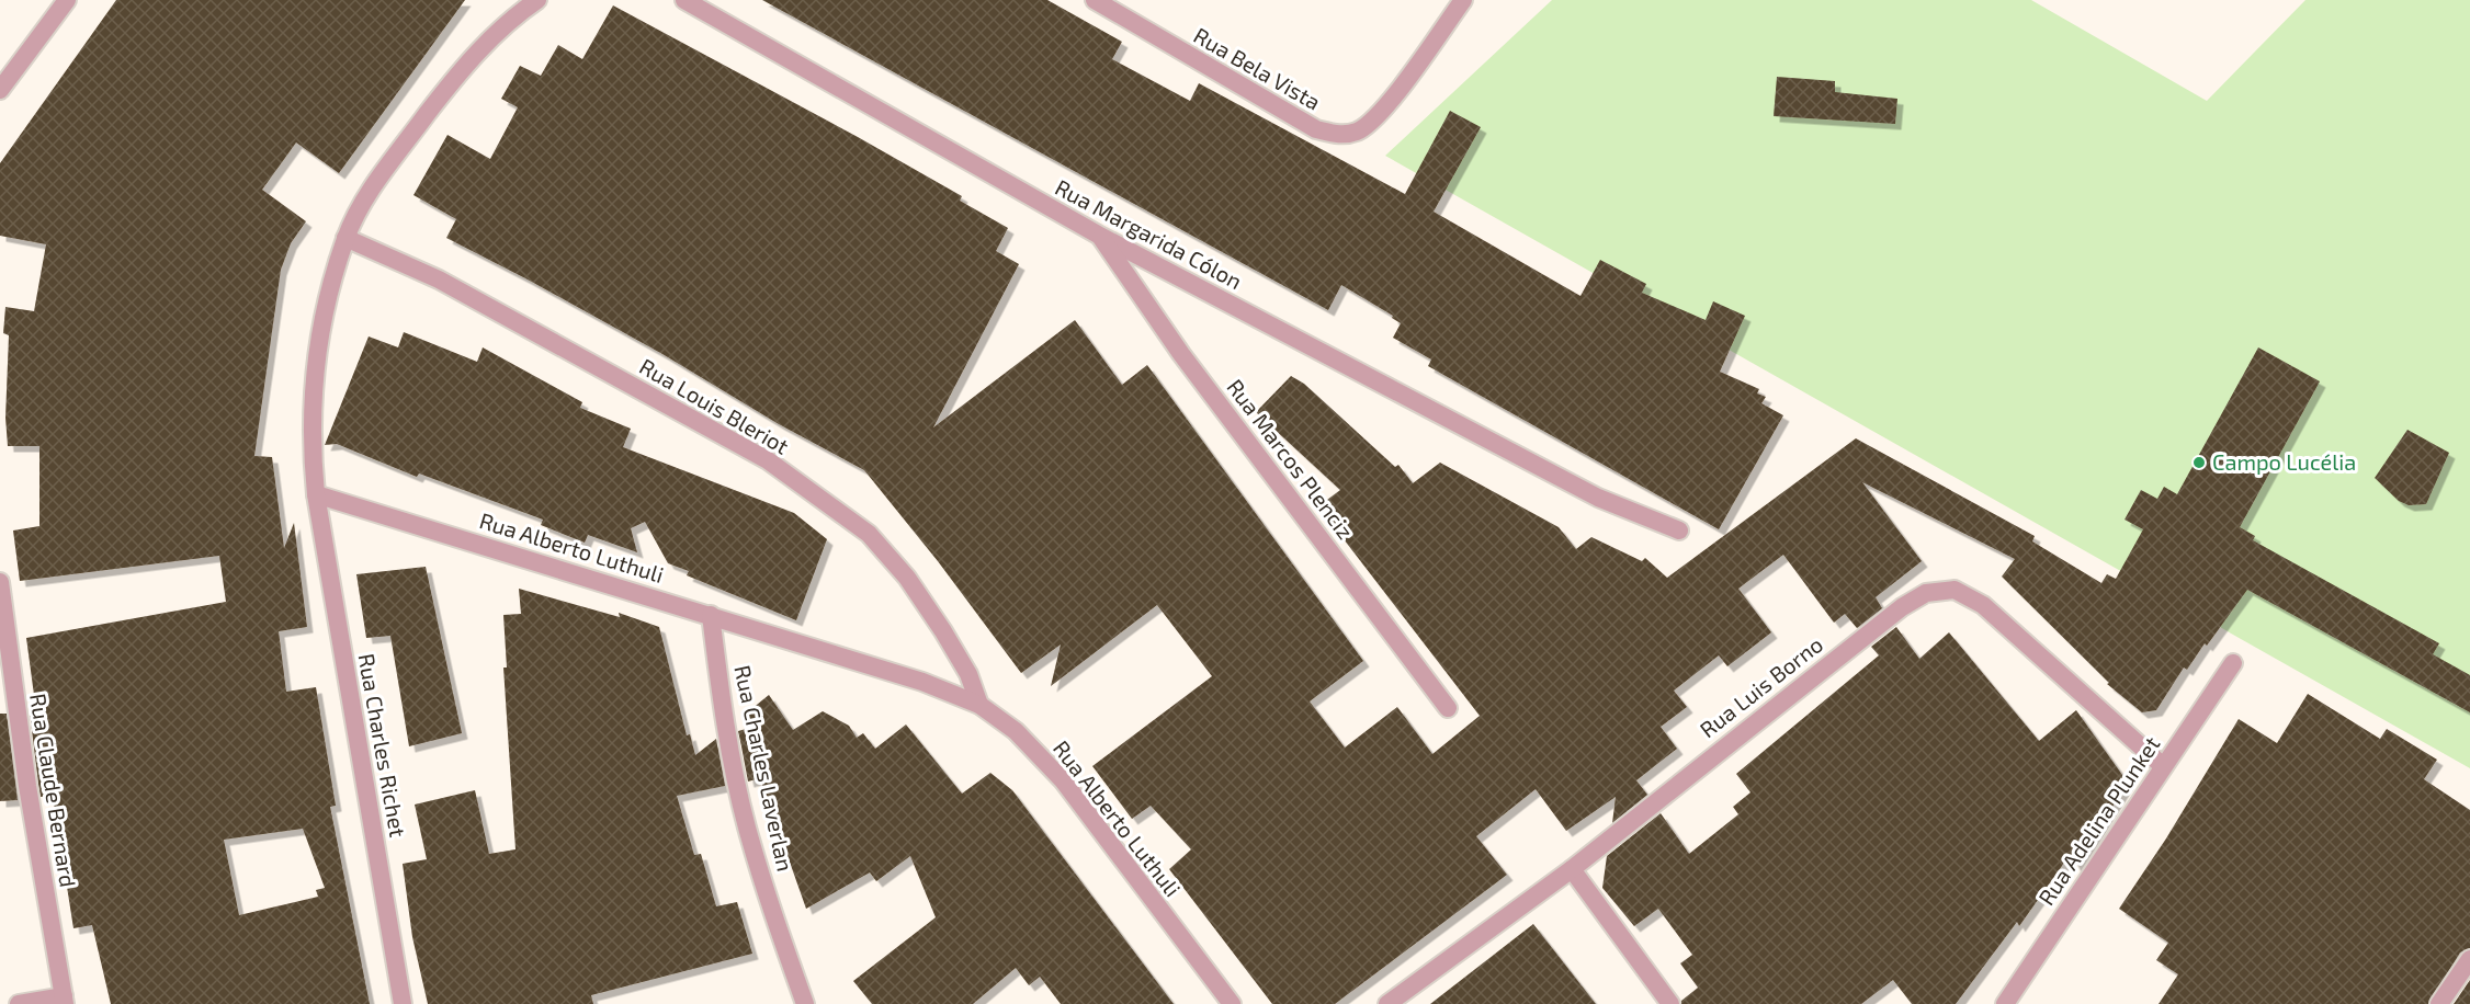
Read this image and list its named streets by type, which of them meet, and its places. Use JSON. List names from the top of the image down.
{
  "streets": {
    "street": [
      "Rua Bela Vista",
      "Rua Margarida Cólon",
      "Rua Louis Bleriot",
      "Rua Marcos Plenciz",
      "Rua Alberto Luthuli",
      "Rua Luis Borno",
      "Rua Charles Richet",
      "Rua Charles Laverlan",
      "Rua Claude Bernard",
      "Rua Adelina Plunket"
    ]
  },
  "crossings": [
    ["Rua Margarida Cólon", "Rua Marcos Plenciz"],
    ["Rua Louis Bleriot", "Rua Alberto Luthuli"],
    ["Rua Alberto Luthuli", "Rua Charles Richet"],
    ["Rua Alberto Luthuli", "Rua Charles Laverlan"],
    ["Rua Luis Borno", "Rua Adelina Plunket"]
  ],
  "places": ["Campo Lucélia"]
}
